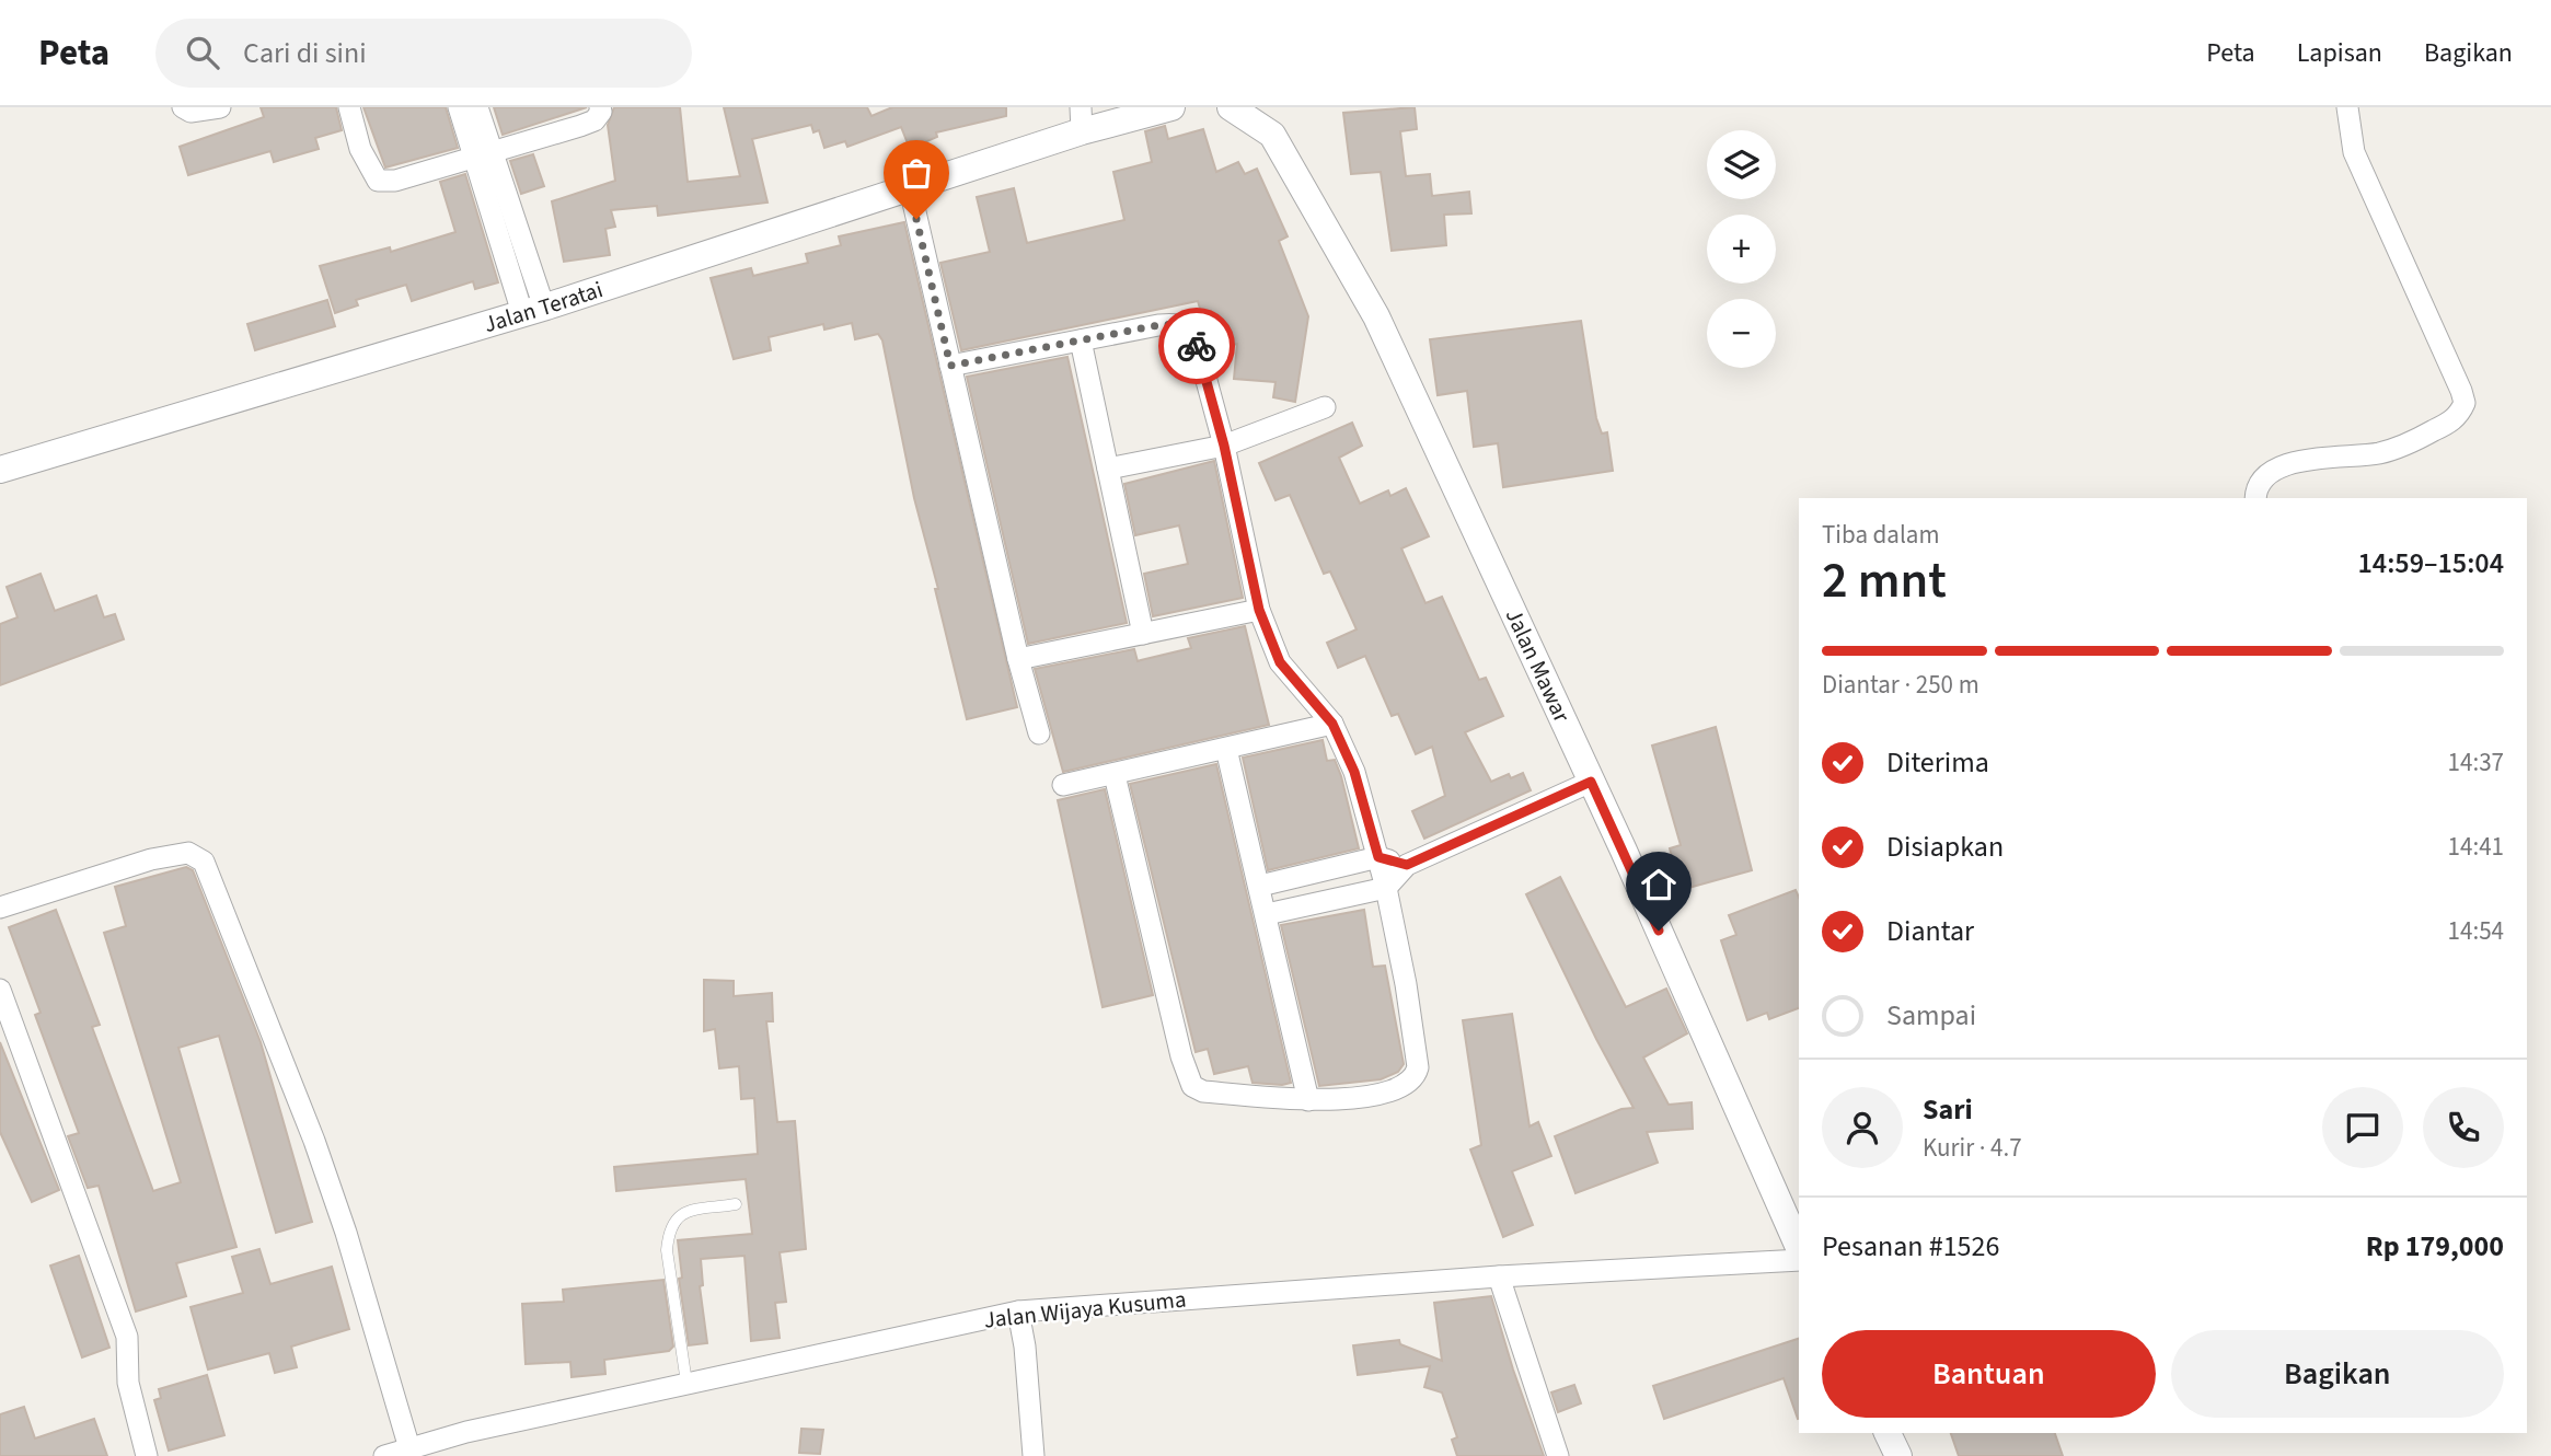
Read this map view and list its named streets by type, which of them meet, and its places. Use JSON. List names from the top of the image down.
{
  "streets": {
    "street": ["Jalan Teratai", "Jalan Mawar", "Jalan Wijaya Kusuma"]
  },
  "page": {
    "header": "Peta",
    "search": "Cari di sini",
    "nav": ["Peta", "Lapisan", "Bagikan"],
    "map_buttons": ["+", "−"],
    "heading": ["2 mnt", "Tiba dalam", "14:59–15:04"],
    "panel": [
      "Sari",
      "Kurir · 4.7",
      "Pesanan #1526",
      "Rp 179,000"
    ],
    "bar": "Diantar · 250 m",
    "list": [
      ["Diterima", "14:37"],
      ["Disiapkan", "14:41"],
      ["Diantar", "14:54"],
      "Sampai"
    ],
    "buttons": ["Bantuan", "Bagikan"]
  }
}
